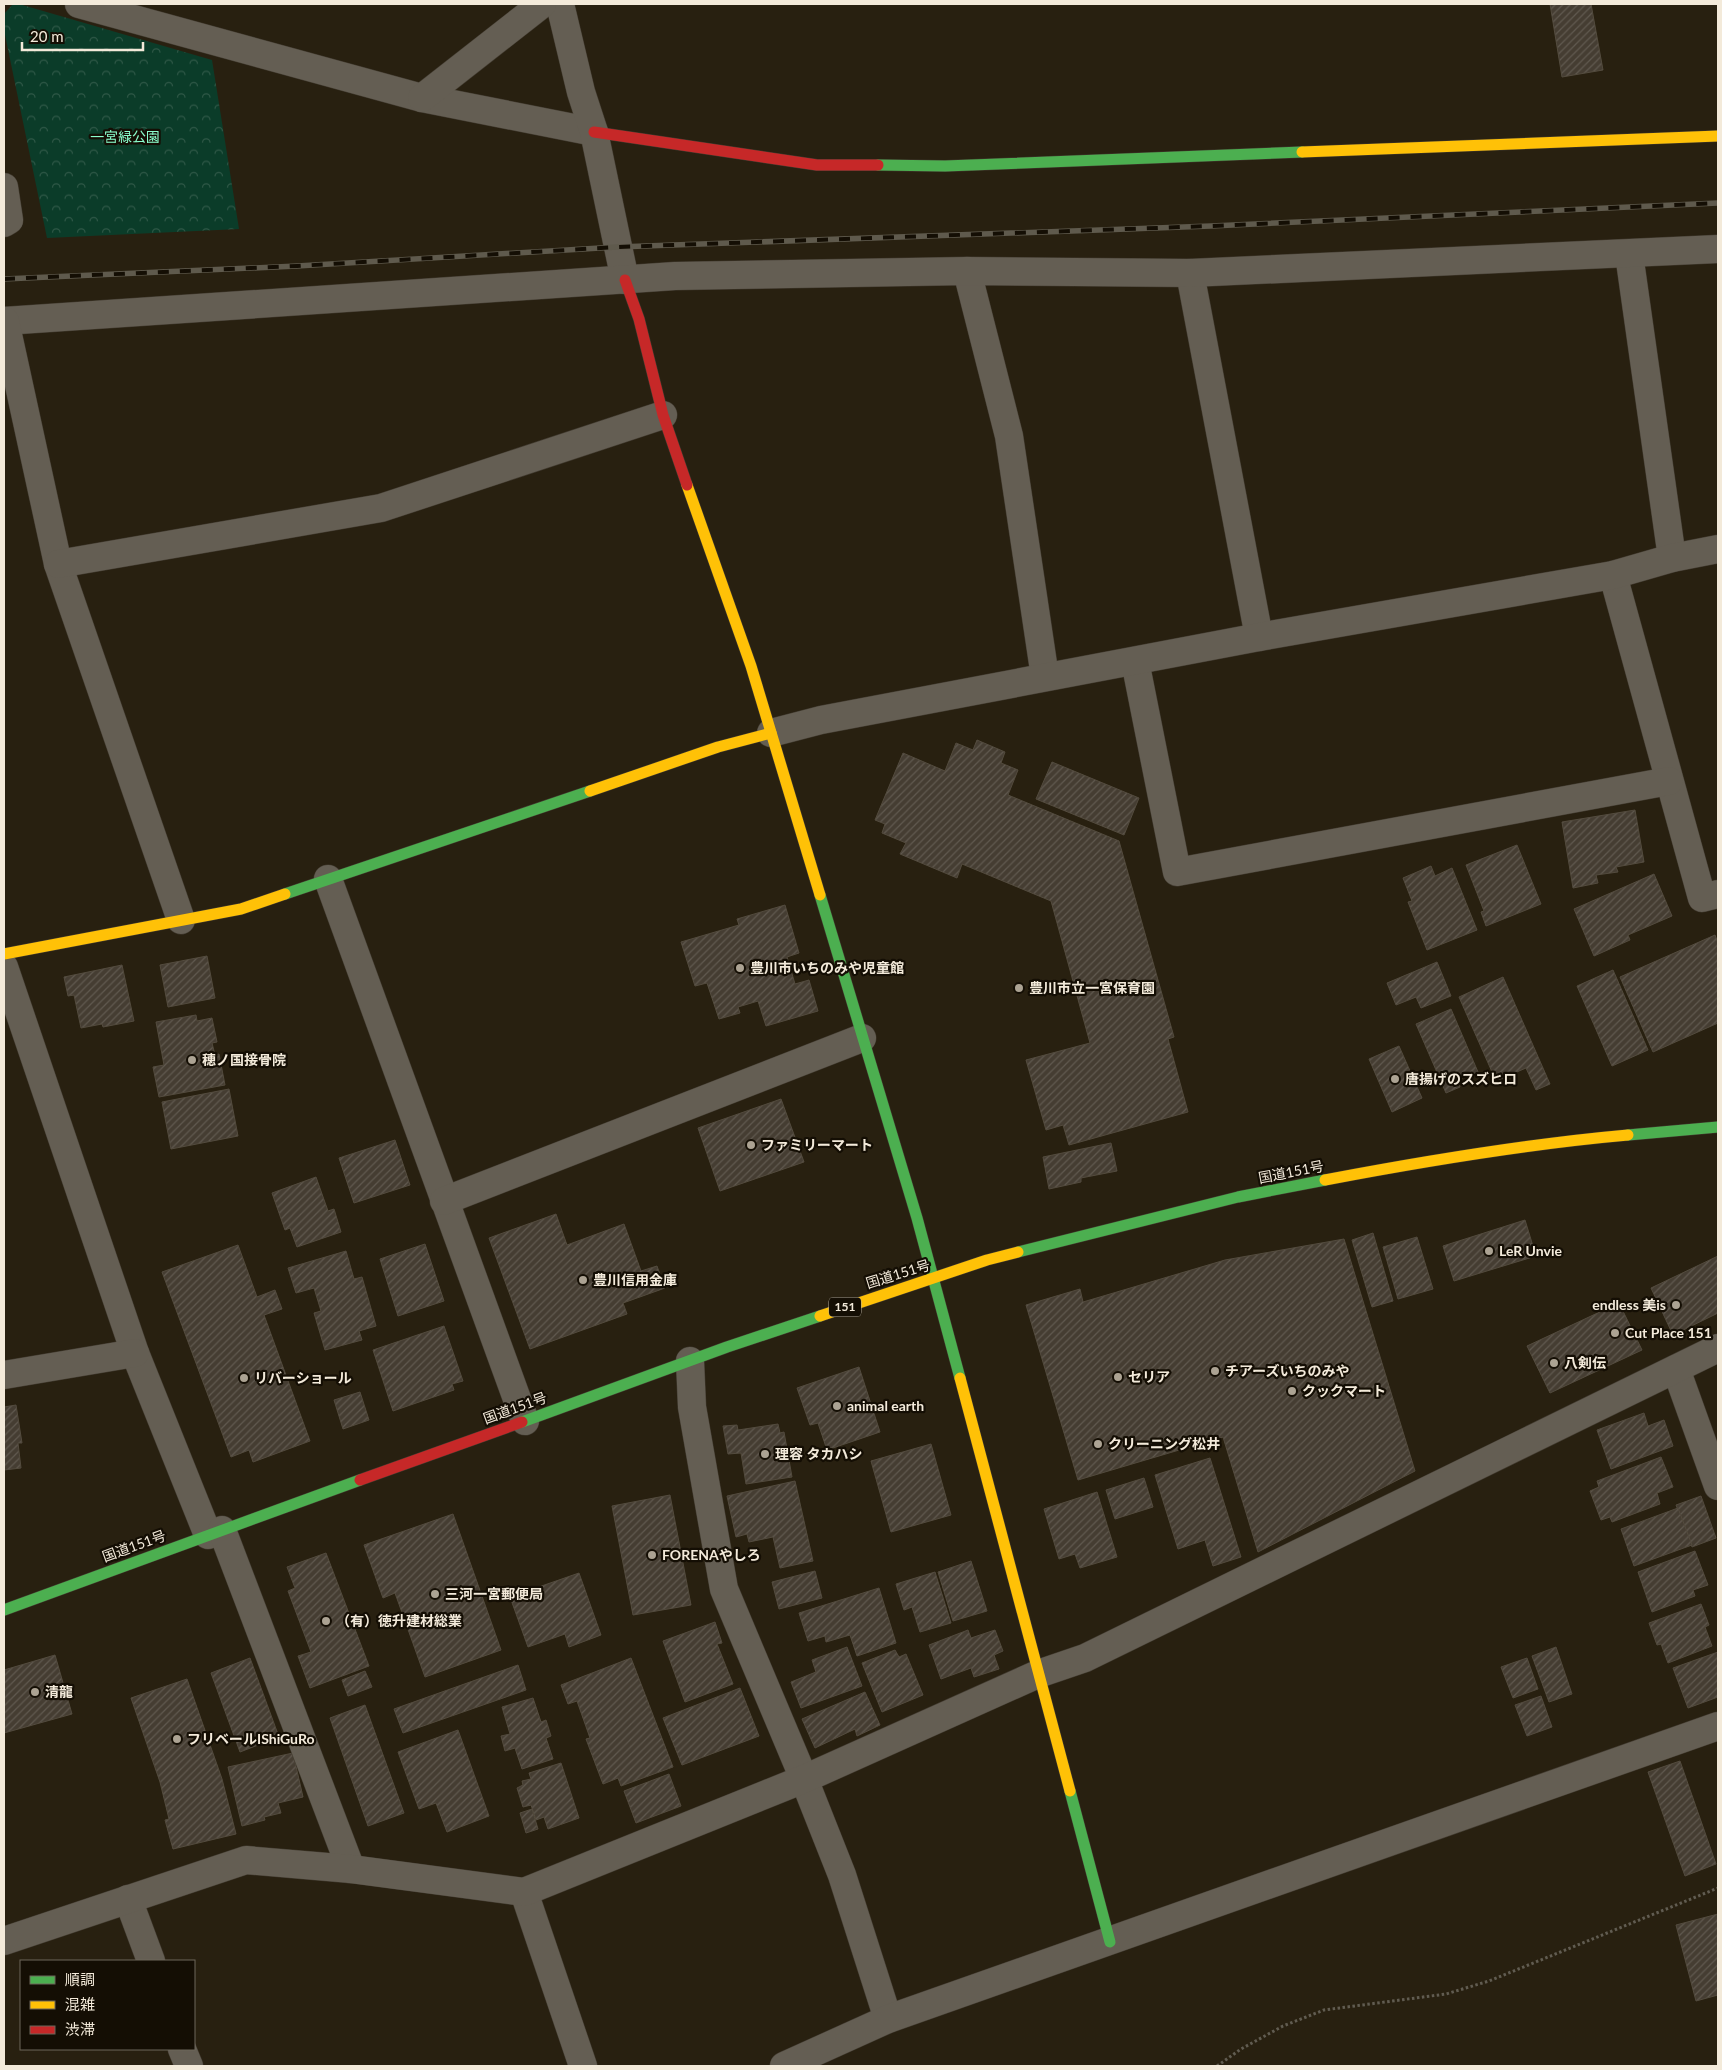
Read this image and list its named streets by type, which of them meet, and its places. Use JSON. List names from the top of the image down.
{
  "streets": {
    "main road": ["国道151号", "151"]
  },
  "parks": ["一宮緑公園"],
  "places": [
    "豊川市いちのみや児童館",
    "豊川市立一宮保育園",
    "穂ノ国接骨院",
    "唐揚げのスズヒロ",
    "ファミリーマート",
    "LeR Unvie",
    "豊川信用金庫",
    "endless 美is",
    "Cut Place 151",
    "八剣伝",
    "チアーズいちのみや",
    "セリア",
    "リバーショール",
    "クックマート",
    "animal earth",
    "クリーニング松井",
    "理容 タカハシ",
    "FORENAやしろ",
    "三河一宮郵便局",
    "（有）徳升建材総業",
    "清龍",
    "フリベールIShiGuRo"
  ],
  "legend": ["順調", "混雑", "渋滞"],
  "scale_bar": "20 m"
}
